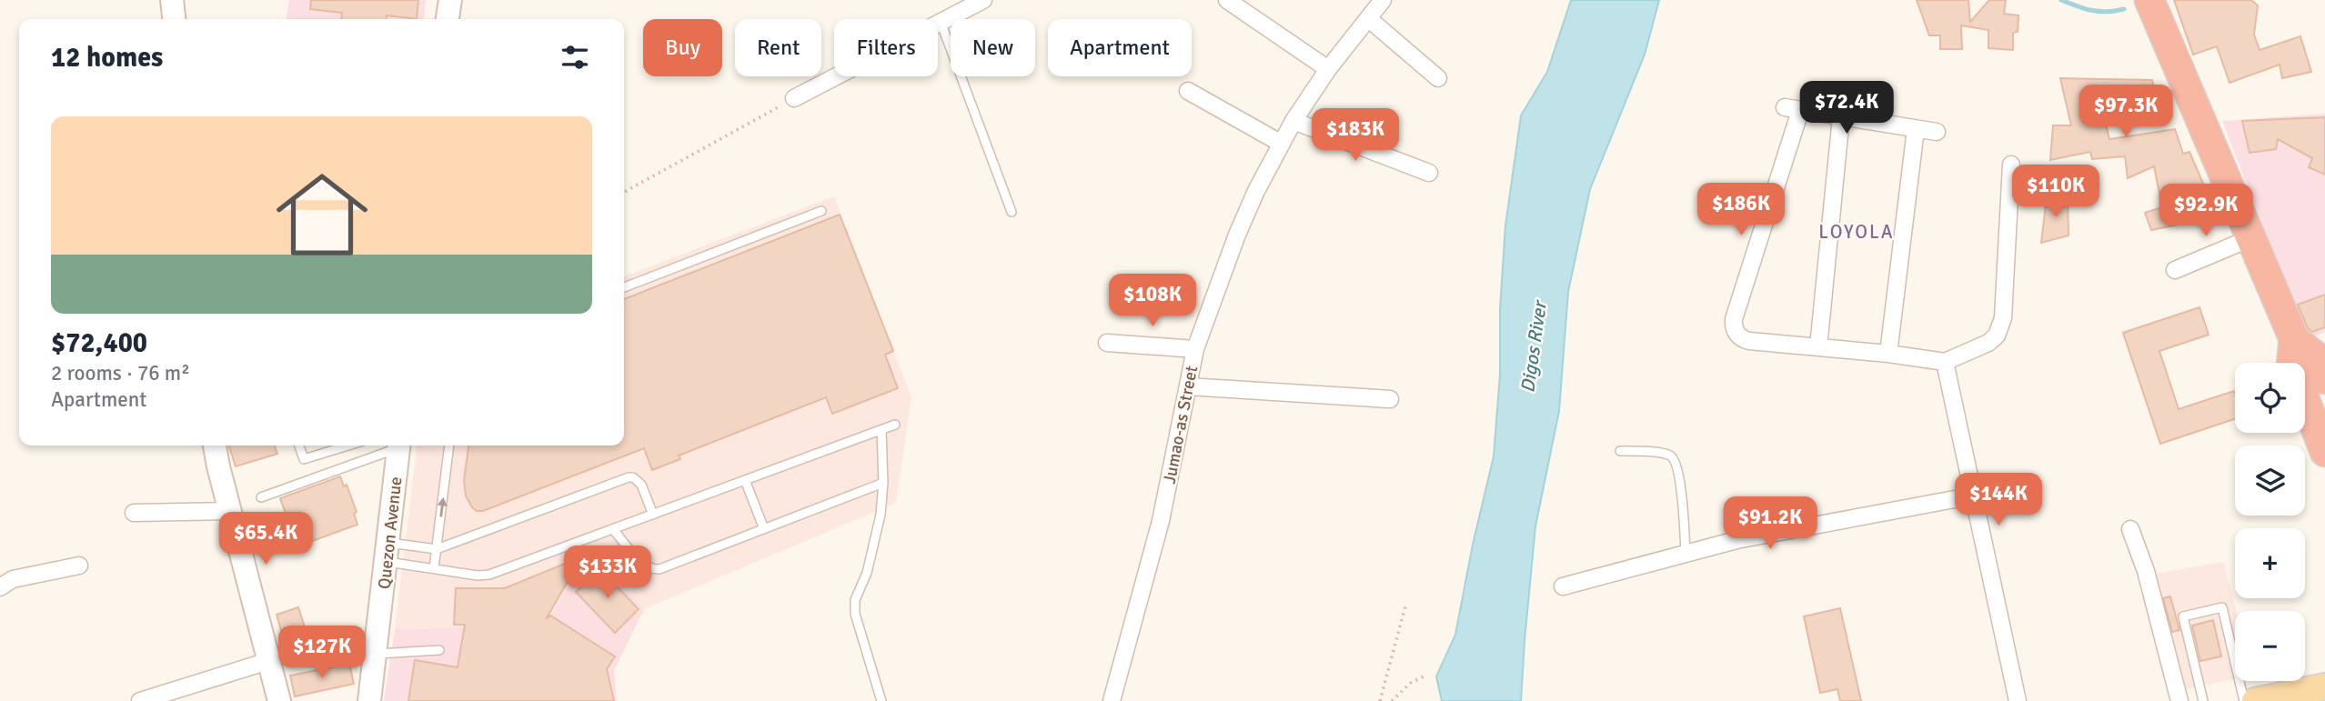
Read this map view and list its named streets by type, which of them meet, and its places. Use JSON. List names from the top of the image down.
{
  "streets": {
    "street": ["Jumao-as Street", "Quezon Avenue"]
  },
  "districts": ["LOYOLA"],
  "water": ["Digos River"],
  "page": {
    "chip": [
      "Buy",
      "Rent",
      "Filters",
      "New",
      "Apartment"
    ],
    "heading": "12 homes",
    "price": [
      "$72.4K",
      "$97.3K",
      "$183K",
      "$110K",
      "$186K",
      "$92.9K",
      "$108K",
      "$144K",
      "$91.2K",
      "$65.4K",
      "$133K",
      "$127K"
    ],
    "list": [
      {
        "name": "$72,400",
        "note": "2 rooms · 76 m² · Apartment"
      }
    ],
    "map_buttons": ["+", "−"]
  }
}
